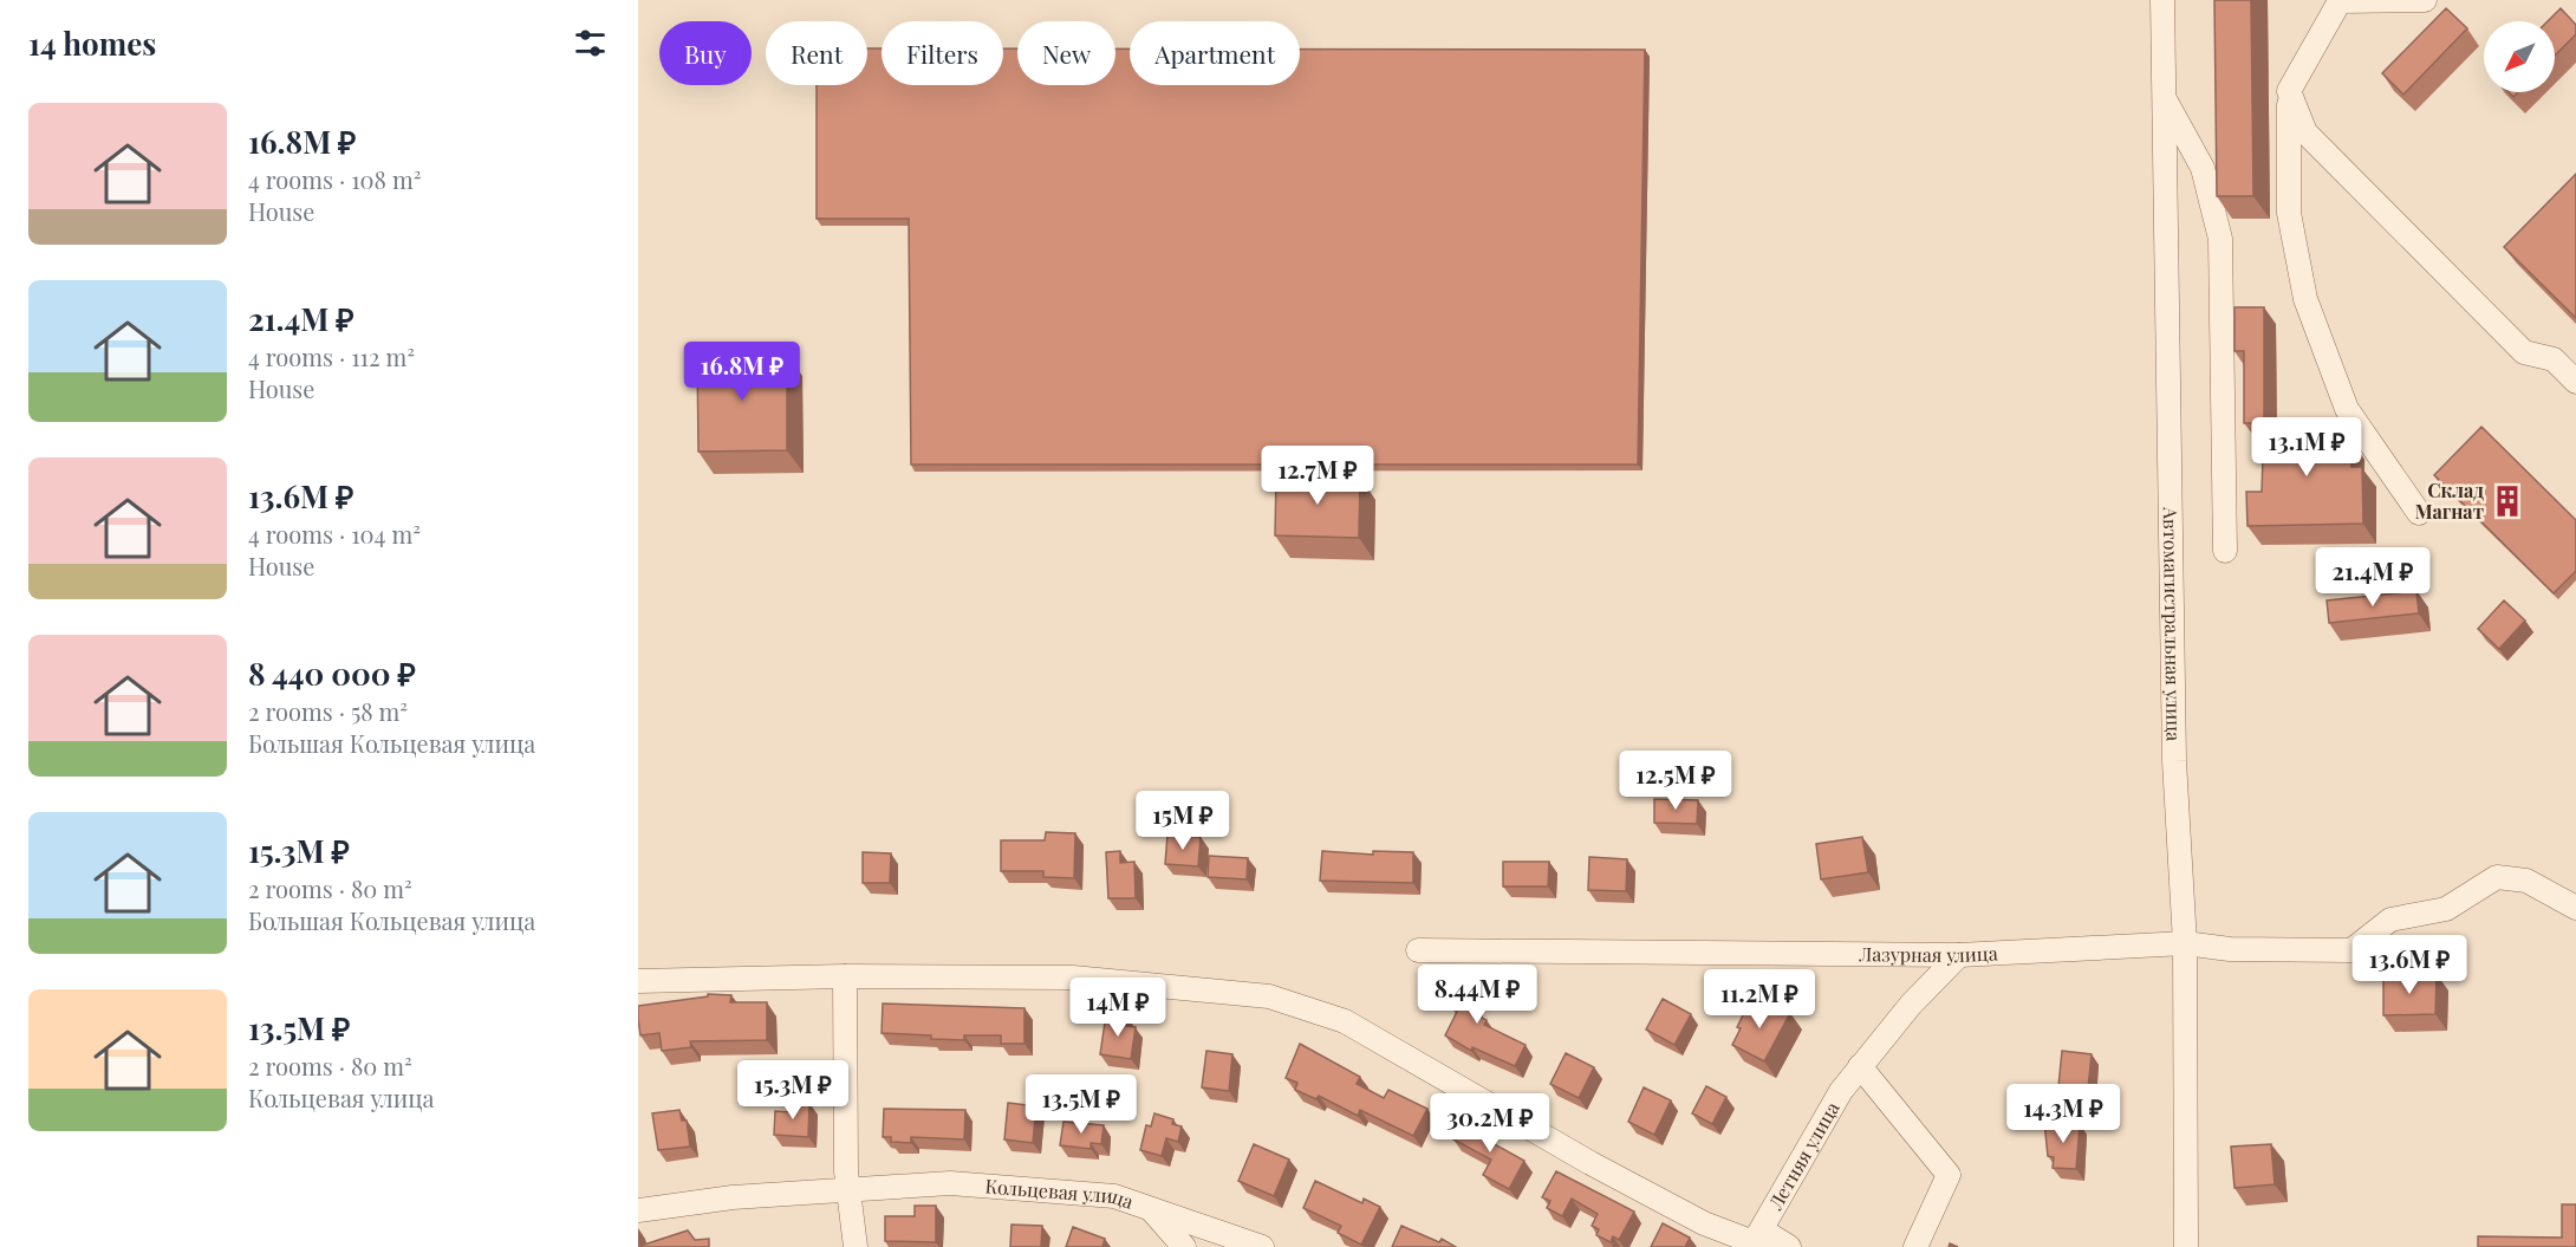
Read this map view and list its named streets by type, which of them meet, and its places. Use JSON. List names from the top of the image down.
{
  "streets": {
    "street": [
      "Автомагистральная улица",
      "Лазурная улица",
      "Летняя улица",
      "Кольцевая улица"
    ]
  },
  "crossings": [
    ["Автомагистральная улица", "Лазурная улица"],
    ["Лазурная улица", "Летняя улица"]
  ],
  "places": {
    "building": ["Склад Магнат"]
  },
  "north": "bottom left",
  "page": {
    "heading": "14 homes",
    "chip": [
      "Buy",
      "Rent",
      "Filters",
      "New",
      "Apartment"
    ],
    "list": [
      {
        "name": "16.8M ₽",
        "note": "4 rooms · 108 m² · House"
      },
      {
        "name": "21.4M ₽",
        "note": "4 rooms · 112 m² · House"
      },
      {
        "name": "13.6M ₽",
        "note": "4 rooms · 104 m² · House"
      },
      {
        "name": "8 440 000 ₽",
        "note": "2 rooms · 58 m² · Большая Кольцевая улица"
      },
      {
        "name": "15.3M ₽",
        "note": "2 rooms · 80 m² · Большая Кольцевая улица"
      },
      {
        "name": "13.5M ₽",
        "note": "2 rooms · 80 m² · Кольцевая улица"
      }
    ],
    "price": [
      "16.8M ₽",
      "13.1M ₽",
      "12.7M ₽",
      "21.4M ₽",
      "12.5M ₽",
      "15M ₽",
      "13.6M ₽",
      "8.44M ₽",
      "11.2M ₽",
      "14M ₽",
      "15.3M ₽",
      "13.5M ₽",
      "14.3M ₽",
      "30.2M ₽"
    ]
  }
}
